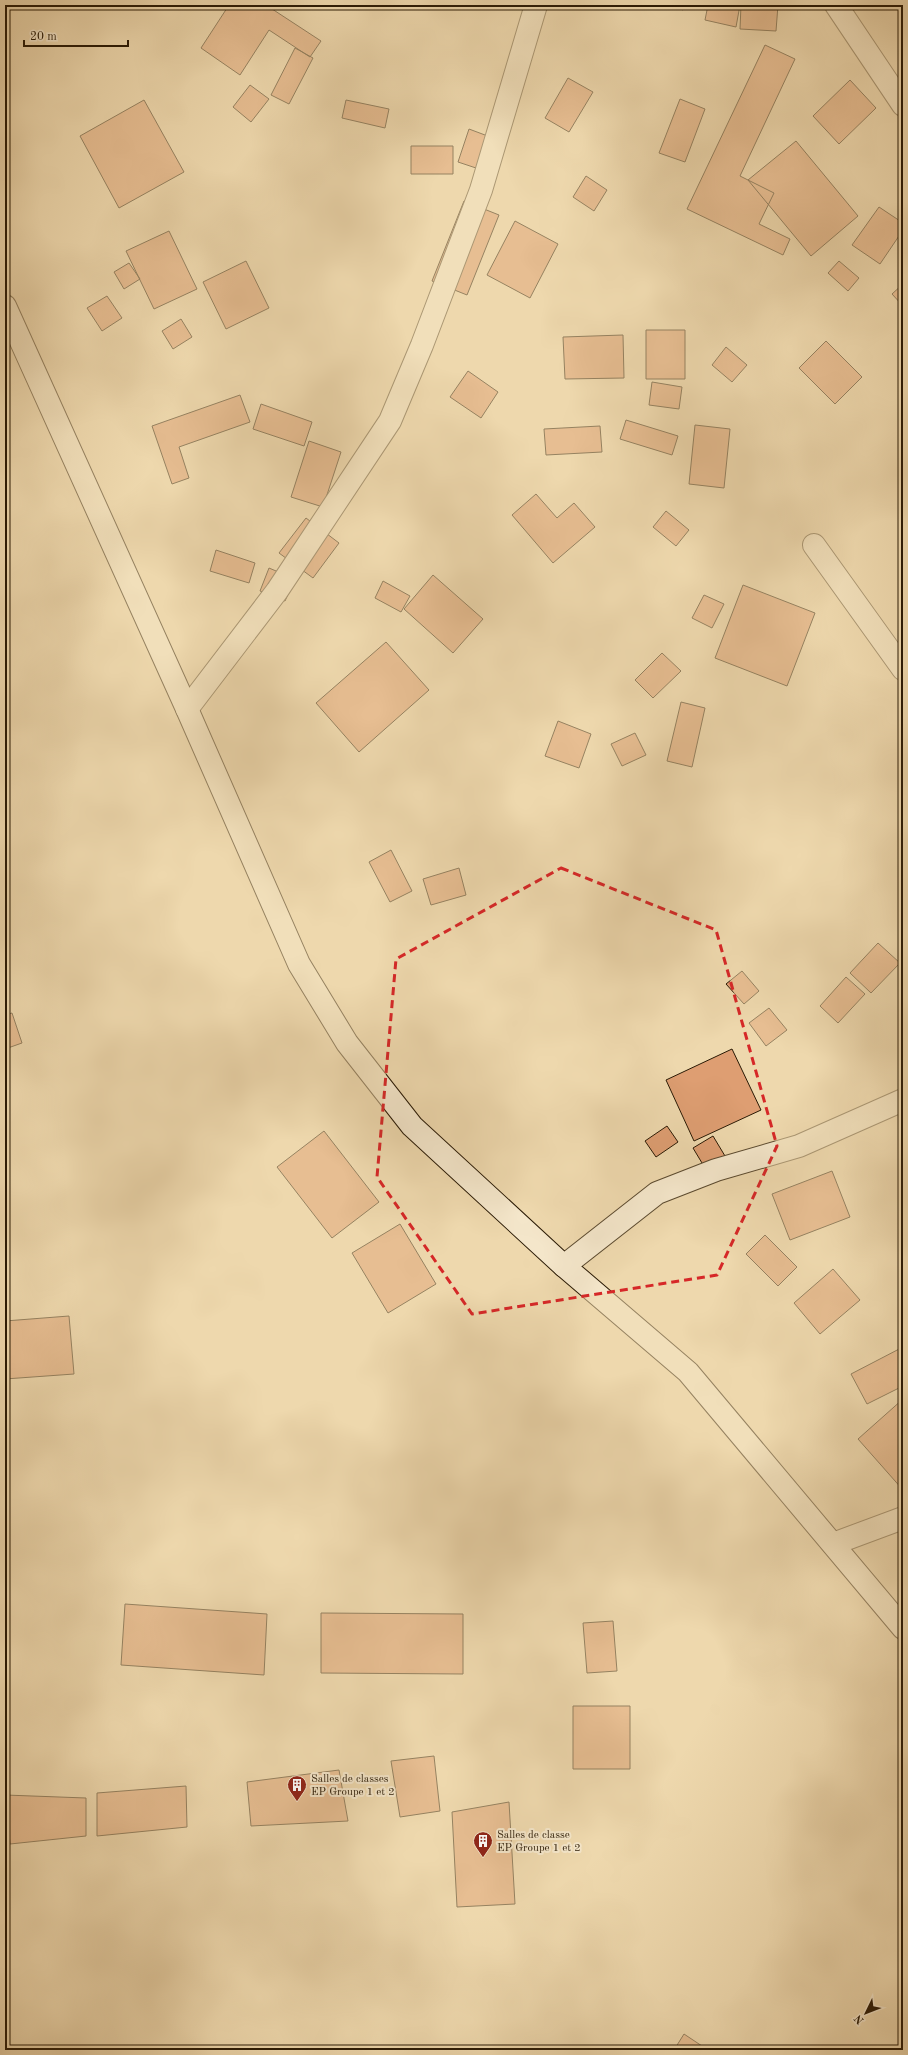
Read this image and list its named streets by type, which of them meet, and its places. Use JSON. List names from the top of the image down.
{
  "places": {
    "building": ["Salles de classes EP Groupe 1 et 2", "Salles de classe EP Groupe 1 et 2"]
  },
  "scale_bar": "20 m",
  "north": "bottom left"
}
